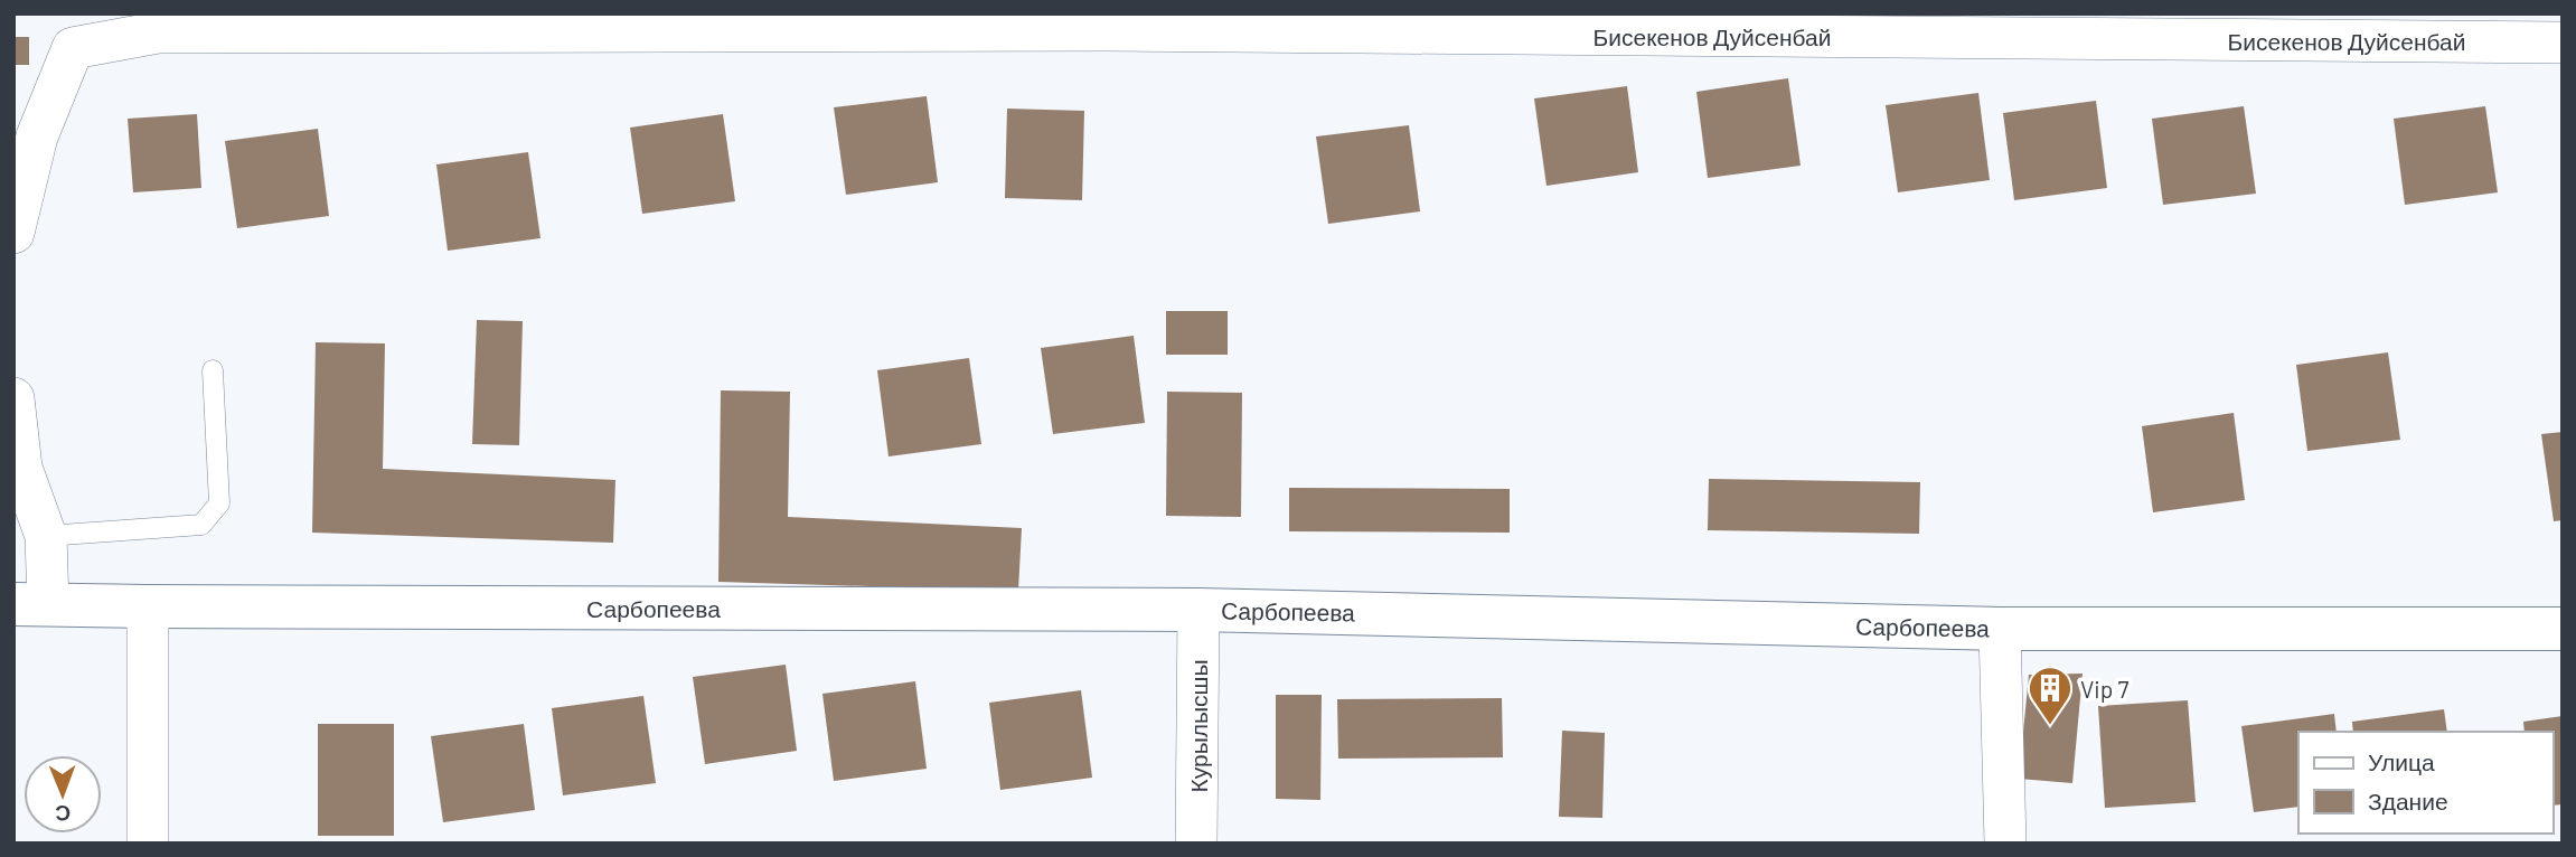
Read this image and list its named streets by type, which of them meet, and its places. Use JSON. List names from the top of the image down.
{
  "streets": {
    "street": ["Бисекенов Дуйсенбай", "Сарбопеева", "Курылысшы"]
  },
  "crossings": [
    ["Сарбопеева", "Курылысшы"]
  ],
  "places": {
    "building": ["Vip 7"]
  },
  "legend": ["Улица", "Здание"],
  "north": "bottom"
}
